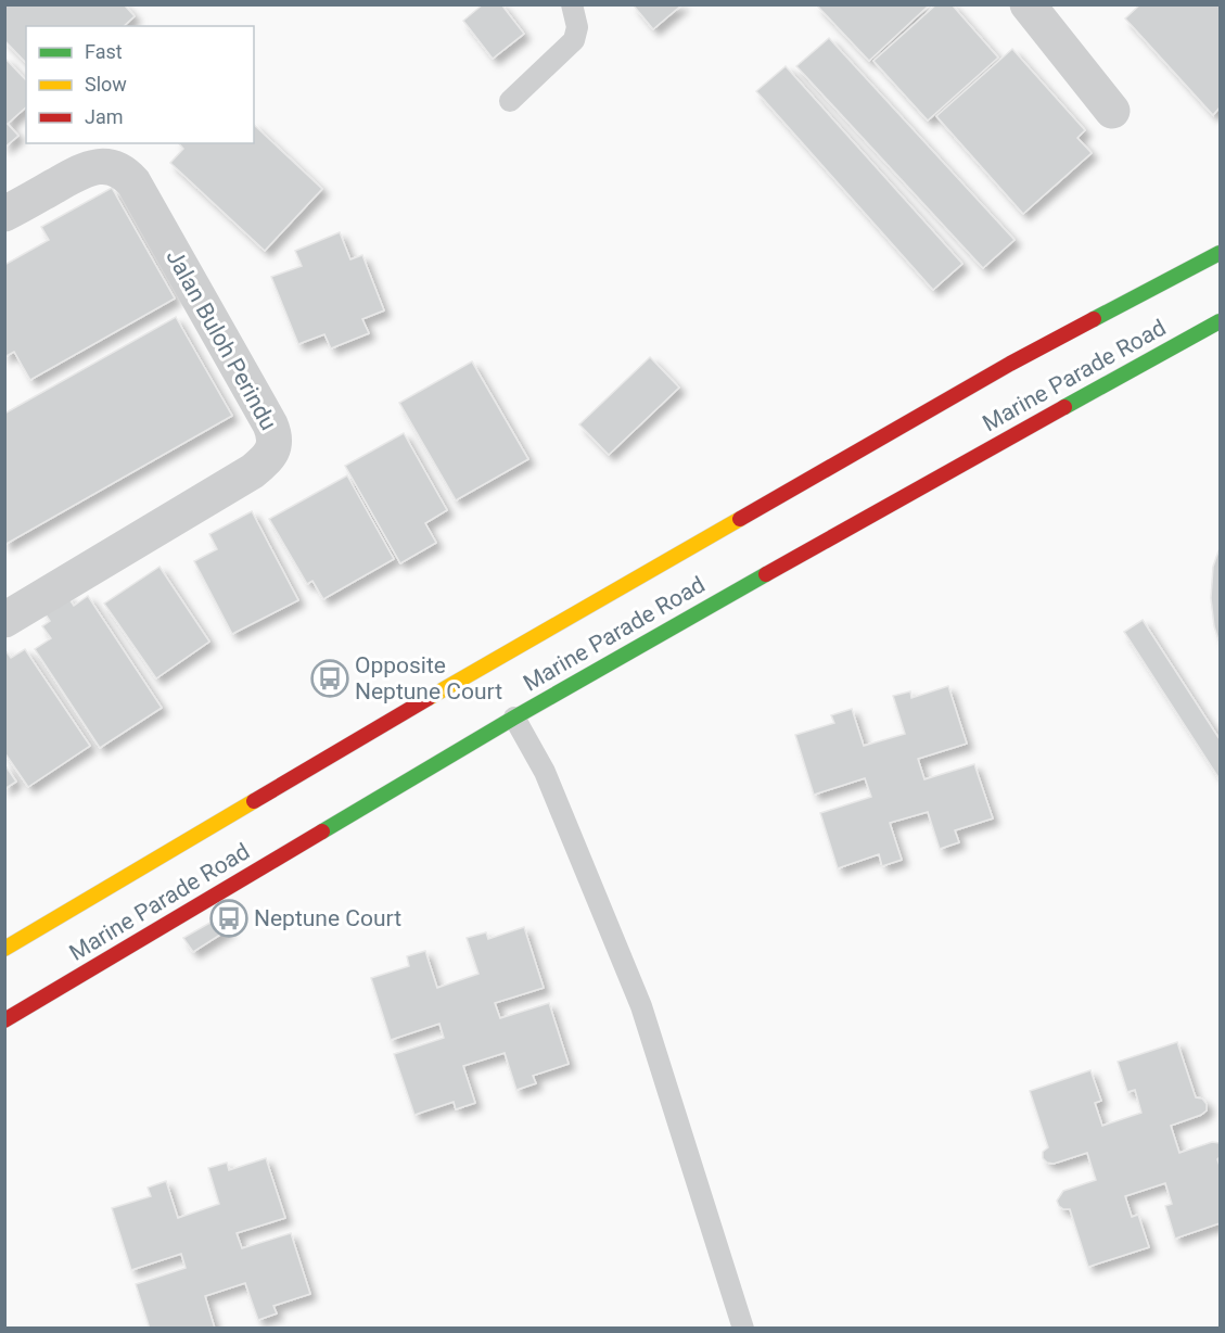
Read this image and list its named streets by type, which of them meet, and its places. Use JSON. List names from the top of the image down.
{
  "streets": {
    "main road": ["Marine Parade Road"],
    "street": ["Jalan Buloh Perindu"]
  },
  "places": {
    "bus stop": ["Opposite Neptune Court", "Neptune Court"]
  },
  "legend": ["Fast", "Slow", "Jam"]
}
